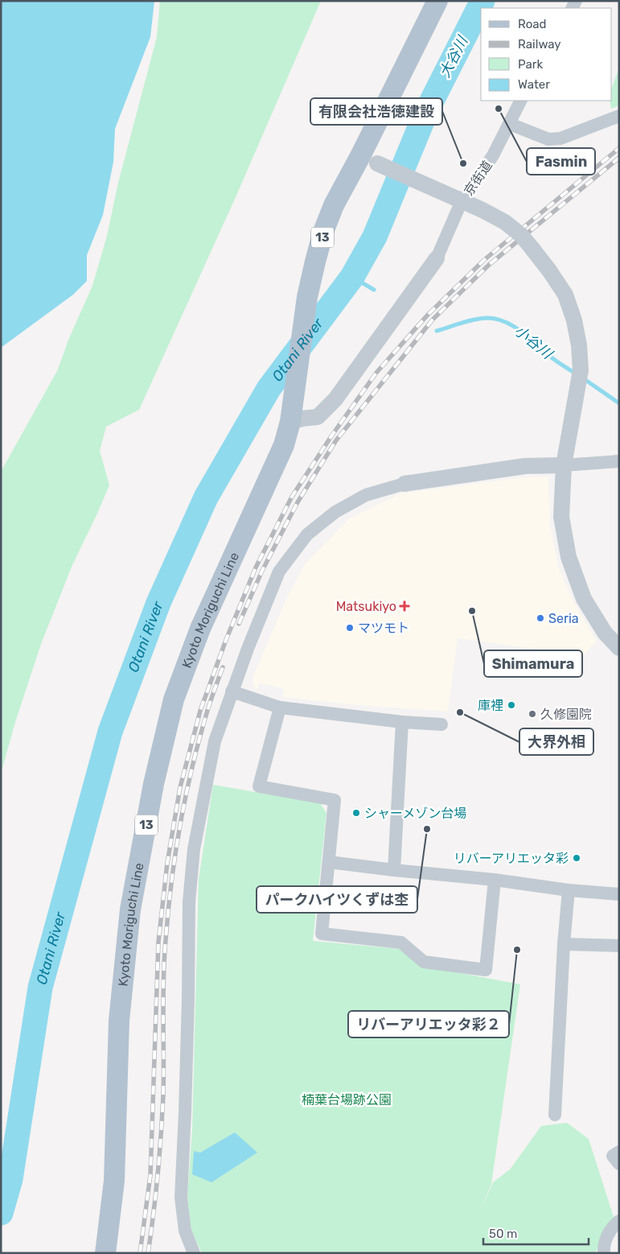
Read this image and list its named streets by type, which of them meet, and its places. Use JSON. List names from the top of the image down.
{
  "streets": {
    "main road": ["13", "Kyoto Moriguchi Line"],
    "street": ["京街道"]
  },
  "water": ["大谷川", "小谷川", "Otani River"],
  "parks": ["楠葉台場跡公園"],
  "places": {
    "other": [
      "Fasmin",
      "有限会社浩徳建設",
      "Shimamura",
      "Seria",
      "マツモト",
      "庫裡",
      "大界外相",
      "久修園院",
      "シャーメゾン台場",
      "パークハイツくずは杢",
      "リバーアリエッタ彩",
      "リバーアリエッタ彩２"
    ],
    "health": ["Matsukiyo"]
  },
  "legend": [
    "Road",
    "Railway",
    "Park",
    "Water"
  ],
  "scale_bar": "50 m"
}
